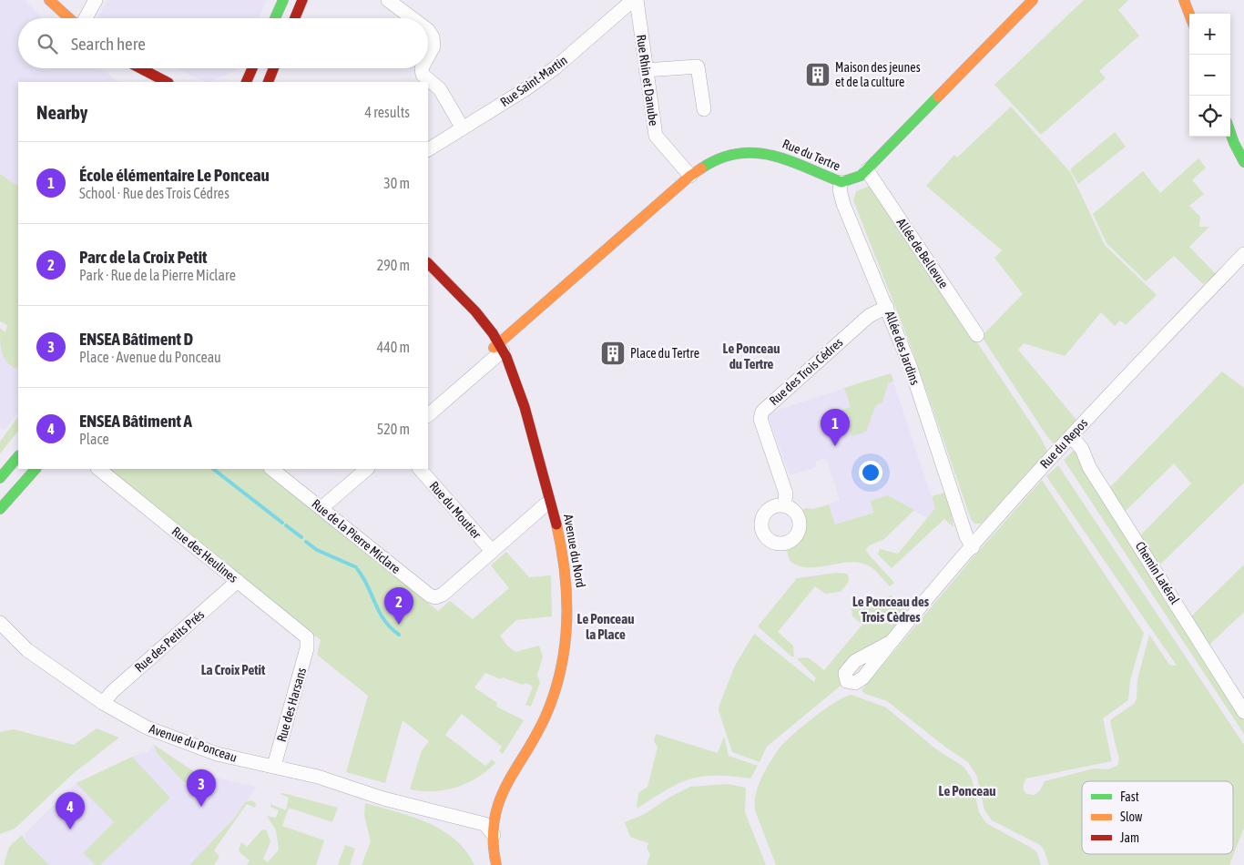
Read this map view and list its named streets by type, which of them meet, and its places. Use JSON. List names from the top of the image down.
{
  "streets": {
    "street": [
      "Rue Rhin et Danube",
      "Rue Saint-Martin",
      "Rue du Tertre",
      "Allée de Bellevue",
      "Allée des Jardins",
      "Rue des Trois Cédres",
      "Rue du Repos",
      "Rue du Moutier",
      "Rue de la Pierre Miclare",
      "Avenue du Nord",
      "Rue des Heulines",
      "Chemin Latéral",
      "Rue des Petits Prés",
      "Rue des Harsans",
      "Avenue du Ponceau"
    ]
  },
  "crossings": [
    ["Rue Rhin et Danube", "Rue du Tertre"],
    ["Rue du Tertre", "Allée de Bellevue"],
    ["Rue du Tertre", "Allée des Jardins"],
    ["Rue du Tertre", "Avenue du Nord"],
    ["Allée des Jardins", "Rue des Trois Cédres"],
    ["Allée des Jardins", "Rue du Repos"],
    ["Rue du Repos", "Chemin Latéral"],
    ["Rue du Moutier", "Rue de la Pierre Miclare"],
    ["Rue de la Pierre Miclare", "Avenue du Nord"],
    ["Avenue du Nord", "Avenue du Ponceau"],
    ["Rue des Heulines", "Rue des Petits Prés"],
    ["Rue des Heulines", "Rue des Harsans"],
    ["Rue des Petits Prés", "Avenue du Ponceau"],
    ["Rue des Harsans", "Avenue du Ponceau"]
  ],
  "districts": [
    "Le Ponceau du Tertre",
    "Le Ponceau des Trois Cèdres",
    "Le Ponceau la Place",
    "La Croix Petit",
    "Le Ponceau"
  ],
  "places": {
    "building": ["Maison des jeunes et de la culture", "Place du Tertre"]
  },
  "legend": ["Fast", "Slow", "Jam"],
  "page": {
    "map_buttons": ["+", "−"],
    "search": "Search here",
    "heading": ["Nearby", "4 results"],
    "list": [
      {
        "mark": "1",
        "name": "École élémentaire Le Ponceau",
        "note": "School · Rue des Trois Cédres",
        "value": "30 m"
      },
      {
        "mark": "2",
        "name": "Parc de la Croix Petit",
        "note": "Park · Rue de la Pierre Miclare",
        "value": "290 m"
      },
      {
        "mark": "3",
        "name": "ENSEA Bâtiment D",
        "note": "Place · Avenue du Ponceau",
        "value": "440 m"
      },
      {
        "mark": "4",
        "name": "ENSEA Bâtiment A",
        "note": "Place",
        "value": "520 m"
      }
    ],
    "pins": [
      "1",
      "2",
      "3",
      "4"
    ]
  }
}
